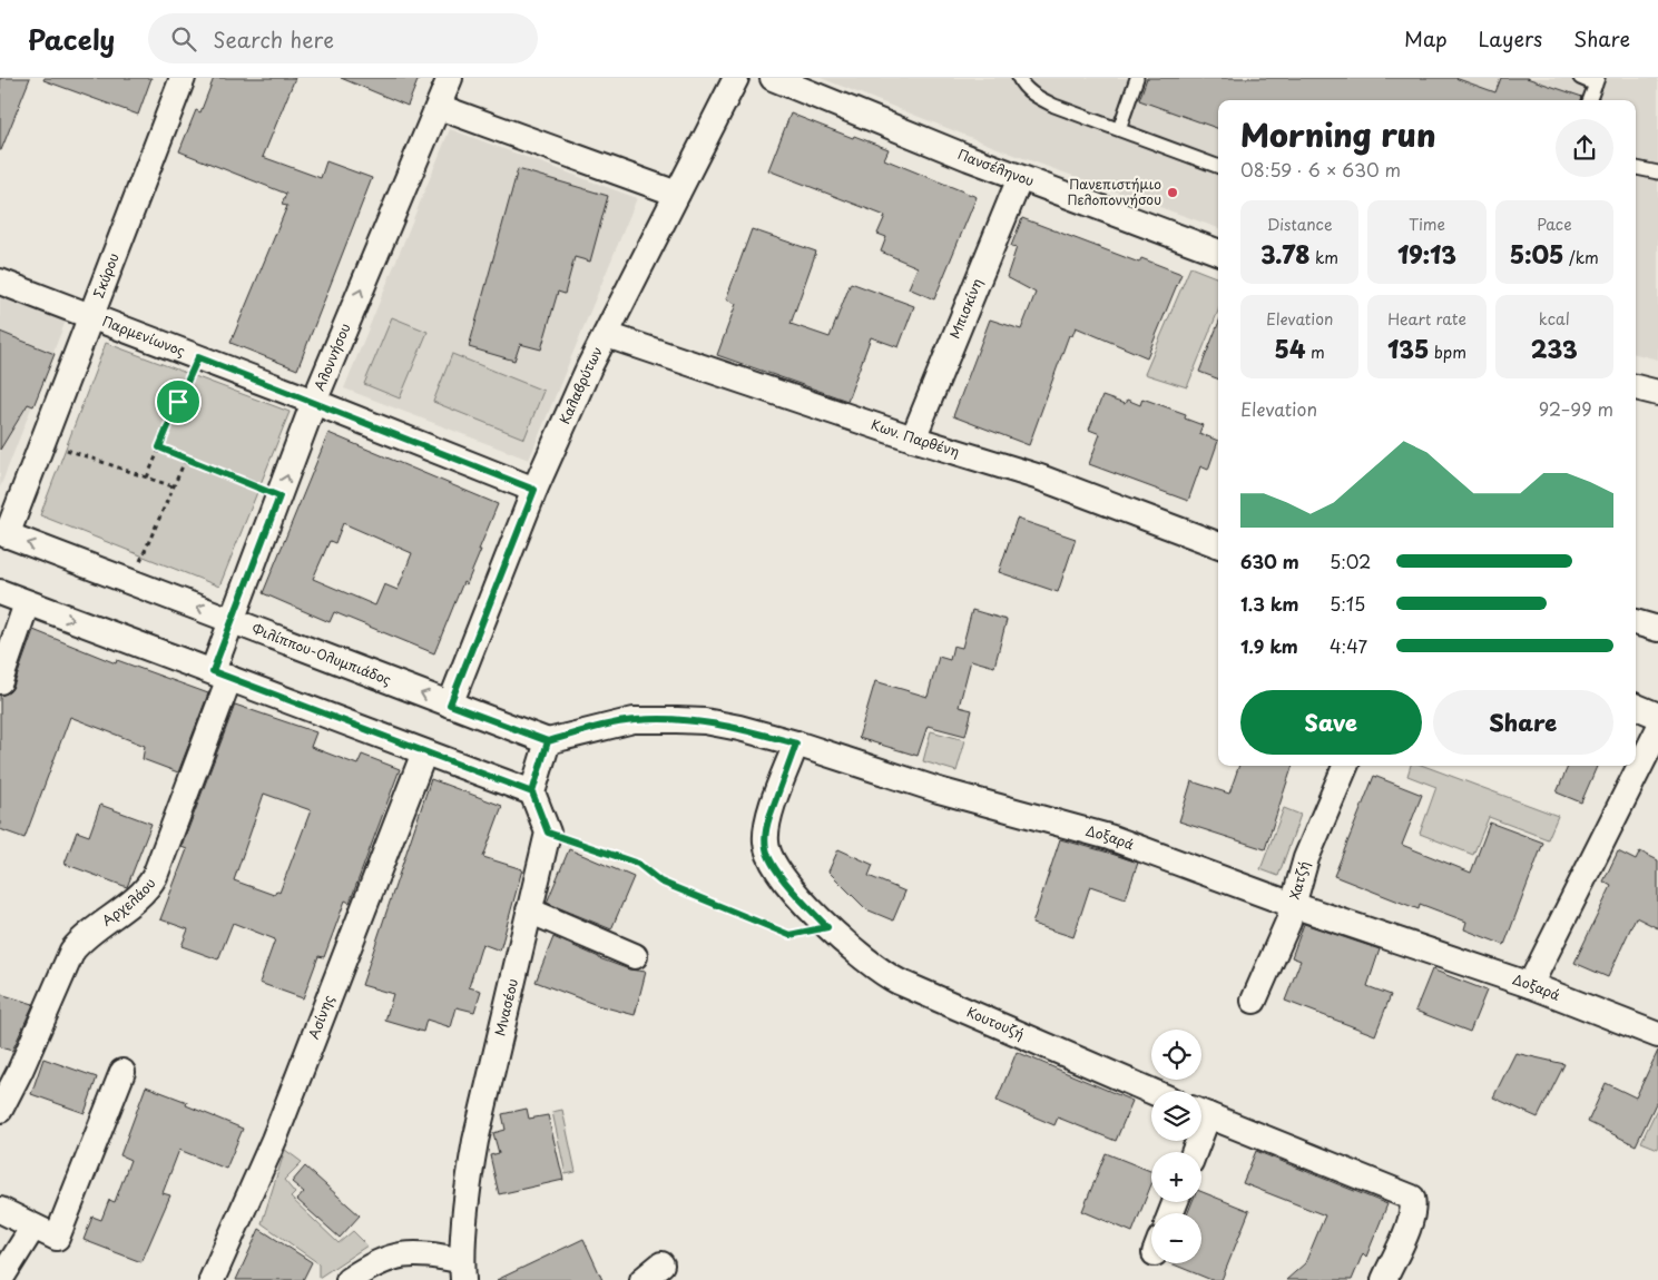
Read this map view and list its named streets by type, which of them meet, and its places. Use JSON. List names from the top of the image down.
{
  "streets": {
    "street": [
      "Πανσέληνου",
      "Σκύρου",
      "Μπισκίνη",
      "Παρμενίωνος",
      "Αλοννήσου",
      "Καλαβρύτων",
      "Κων. Παρθένη",
      "Φιλίππου-Ολυμπιάδος",
      "Δοξαρά",
      "Χατζή",
      "Αρχελάου",
      "Μνασέου",
      "Ασίνης",
      "Κουτουζή"
    ]
  },
  "crossings": [
    ["Πανσέληνου", "Μπισκίνη"],
    ["Σκύρου", "Παρμενίωνος"],
    ["Σκύρου", "Φιλίππου-Ολυμπιάδος"],
    ["Μπισκίνη", "Κων. Παρθένη"],
    ["Παρμενίωνος", "Αλοννήσου"],
    ["Παρμενίωνος", "Καλαβρύτων"],
    ["Αλοννήσου", "Φιλίππου-Ολυμπιάδος"],
    ["Αλοννήσου", "Αρχελάου"],
    ["Καλαβρύτων", "Κων. Παρθένη"],
    ["Καλαβρύτων", "Φιλίππου-Ολυμπιάδος"],
    ["Φιλίππου-Ολυμπιάδος", "Δοξαρά"],
    ["Δοξαρά", "Χατζή"],
    ["Δοξαρά", "Κουτουζή"]
  ],
  "one_way": ["Αλοννήσου"],
  "places": ["Πανεπιστήμιο Πελοποννήσου"],
  "page": {
    "header": "Pacely",
    "search": "Search here",
    "nav": ["Map", "Layers", "Share"],
    "heading": ["Morning run", "08:59 · 6 × 630 m"],
    "stats": [
      ["Distance", "3.78 km"],
      ["Time", "19:13"],
      ["Pace", "5:05 /km"],
      ["Elevation", "54 m"],
      ["Heart rate", "135 bpm"],
      ["kcal", "233"]
    ],
    "chart": ["Elevation", "92–99 m"],
    "list": [
      {
        "name": "630 m",
        "note": "5:02"
      },
      {
        "name": "1.3 km",
        "note": "5:15"
      },
      {
        "name": "1.9 km",
        "note": "4:47"
      }
    ],
    "buttons": ["Save", "Share"],
    "map_buttons": ["+", "−"]
  }
}
